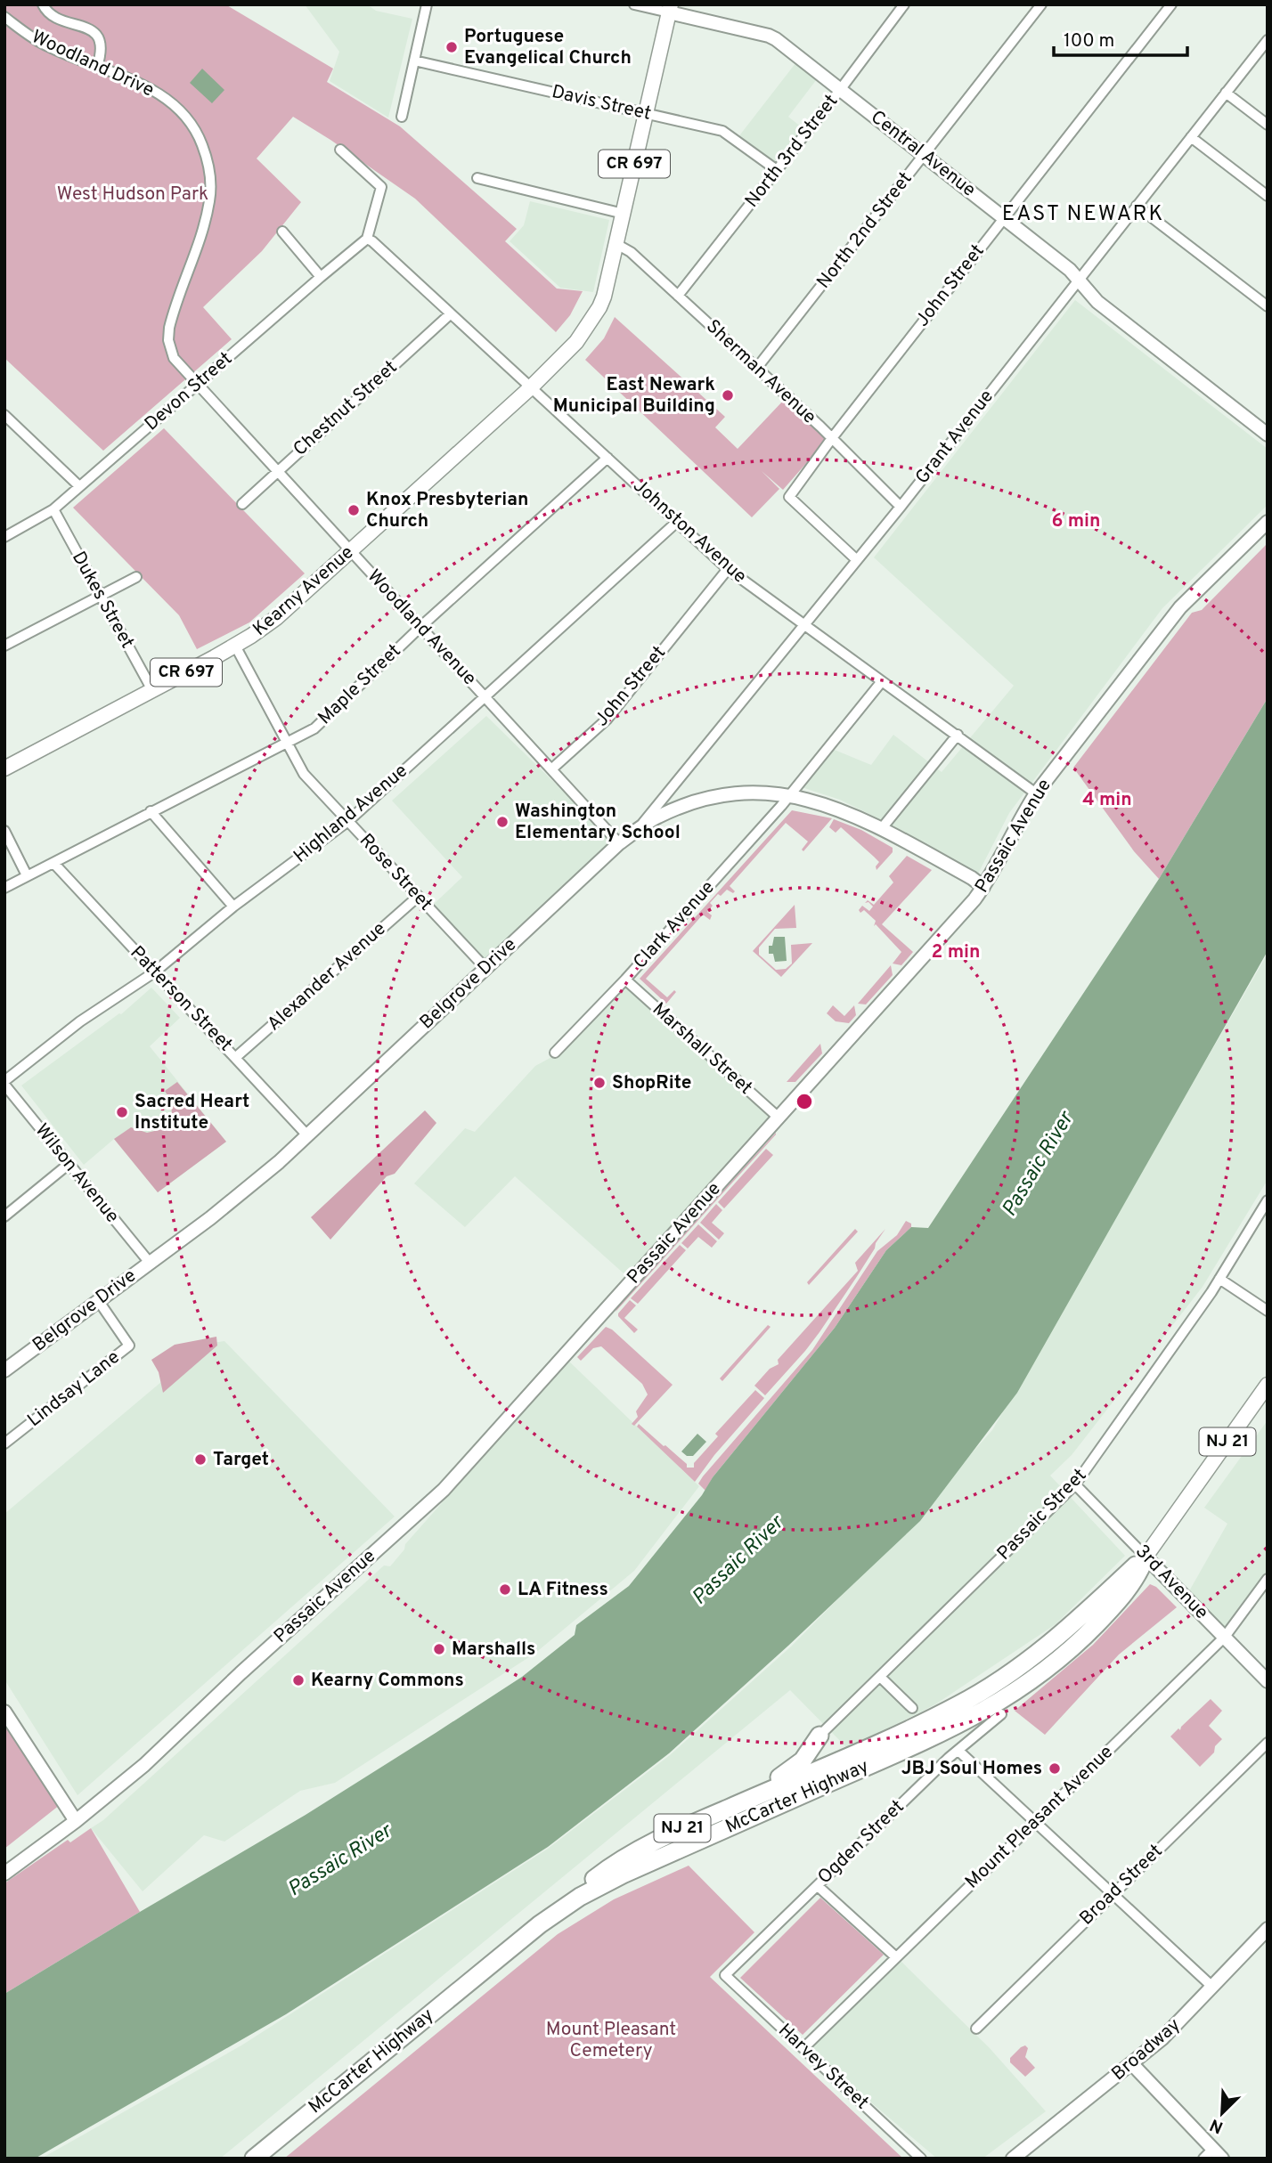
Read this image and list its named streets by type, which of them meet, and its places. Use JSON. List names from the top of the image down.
{
  "streets": {
    "highway": ["NJ 21", "McCarter Highway"],
    "main road": [
      "Central Avenue",
      "CR 697",
      "Kearny Avenue",
      "Passaic Avenue",
      "Belgrove Drive",
      "3rd Avenue",
      "Broadway"
    ],
    "street": [
      "Woodland Drive",
      "Davis Street",
      "North 3rd Street",
      "North 2nd Street",
      "John Street",
      "Sherman Avenue",
      "Devon Street",
      "Chestnut Street",
      "Grant Avenue",
      "Johnston Avenue",
      "Dukes Street",
      "Woodland Avenue",
      "Maple Street",
      "Highland Avenue",
      "Rose Street",
      "Clark Avenue",
      "Alexander Avenue",
      "Patterson Street",
      "Marshall Street",
      "Wilson Avenue",
      "Lindsay Lane",
      "Passaic Street",
      "Mount Pleasant Avenue",
      "Ogden Street",
      "Broad Street",
      "Harvey Street"
    ]
  },
  "crossings": [
    ["Woodland Drive", "Devon Street"],
    ["Woodland Drive", "Woodland Avenue"],
    ["Davis Street", "North 3rd Street"],
    ["Davis Street", "CR 697"],
    ["North 3rd Street", "Central Avenue"],
    ["North 3rd Street", "Sherman Avenue"],
    ["Central Avenue", "CR 697"],
    ["Central Avenue", "North 2nd Street"],
    ["Central Avenue", "John Street"],
    ["Central Avenue", "Grant Avenue"],
    ["CR 697", "Sherman Avenue"],
    ["CR 697", "Kearny Avenue"],
    ["North 2nd Street", "Sherman Avenue"],
    ["John Street", "Sherman Avenue"],
    ["John Street", "Grant Avenue"],
    ["John Street", "Johnston Avenue"],
    ["John Street", "Woodland Avenue"],
    ["Sherman Avenue", "Grant Avenue"],
    ["Sherman Avenue", "Kearny Avenue"],
    ["Devon Street", "Johnston Avenue"],
    ["Devon Street", "Dukes Street"],
    ["Devon Street", "Woodland Avenue"],
    ["Chestnut Street", "Johnston Avenue"],
    ["Chestnut Street", "Woodland Avenue"],
    ["Grant Avenue", "Johnston Avenue"],
    ["Grant Avenue", "Belgrove Drive"],
    ["Johnston Avenue", "Kearny Avenue"],
    ["Johnston Avenue", "Maple Street"],
    ["Johnston Avenue", "Highland Avenue"],
    ["Johnston Avenue", "Passaic Avenue"],
    ["Johnston Avenue", "Clark Avenue"],
    ["Kearny Avenue", "Dukes Street"],
    ["Kearny Avenue", "Woodland Avenue"],
    ["Kearny Avenue", "Rose Street"],
    ["Woodland Avenue", "Maple Street"],
    ["Woodland Avenue", "Highland Avenue"],
    ["Woodland Avenue", "Belgrove Drive"],
    ["Maple Street", "Rose Street"],
    ["Maple Street", "Patterson Street"],
    ["Highland Avenue", "Rose Street"],
    ["Highland Avenue", "Patterson Street"],
    ["Highland Avenue", "Wilson Avenue"],
    ["Passaic Avenue", "Belgrove Drive"],
    ["Passaic Avenue", "Marshall Street"],
    ["Rose Street", "Alexander Avenue"],
    ["Rose Street", "Belgrove Drive"],
    ["Clark Avenue", "Belgrove Drive"],
    ["Clark Avenue", "Marshall Street"],
    ["Alexander Avenue", "Patterson Street"],
    ["Belgrove Drive", "Patterson Street"],
    ["Belgrove Drive", "Wilson Avenue"],
    ["Belgrove Drive", "Lindsay Lane"],
    ["Passaic Street", "3rd Avenue"],
    ["3rd Avenue", "McCarter Highway"],
    ["3rd Avenue", "Mount Pleasant Avenue"],
    ["Mount Pleasant Avenue", "Harvey Street"],
    ["Ogden Street", "Harvey Street"]
  ],
  "districts": ["EAST NEWARK"],
  "water": ["Passaic River"],
  "parks": ["West Hudson Park", "Mount Pleasant Cemetery"],
  "places": [
    "Portuguese Evangelical Church",
    "East Newark Municipal Building",
    "Knox Presbyterian Church",
    "Washington Elementary School",
    "ShopRite",
    "Sacred Heart Institute",
    "Target",
    "LA Fitness",
    "Marshalls",
    "Kearny Commons",
    "JBJ Soul Homes"
  ],
  "scale_bar": "100 m",
  "north": "bottom left",
  "rings": ["6 min", "4 min", "2 min"]
}
